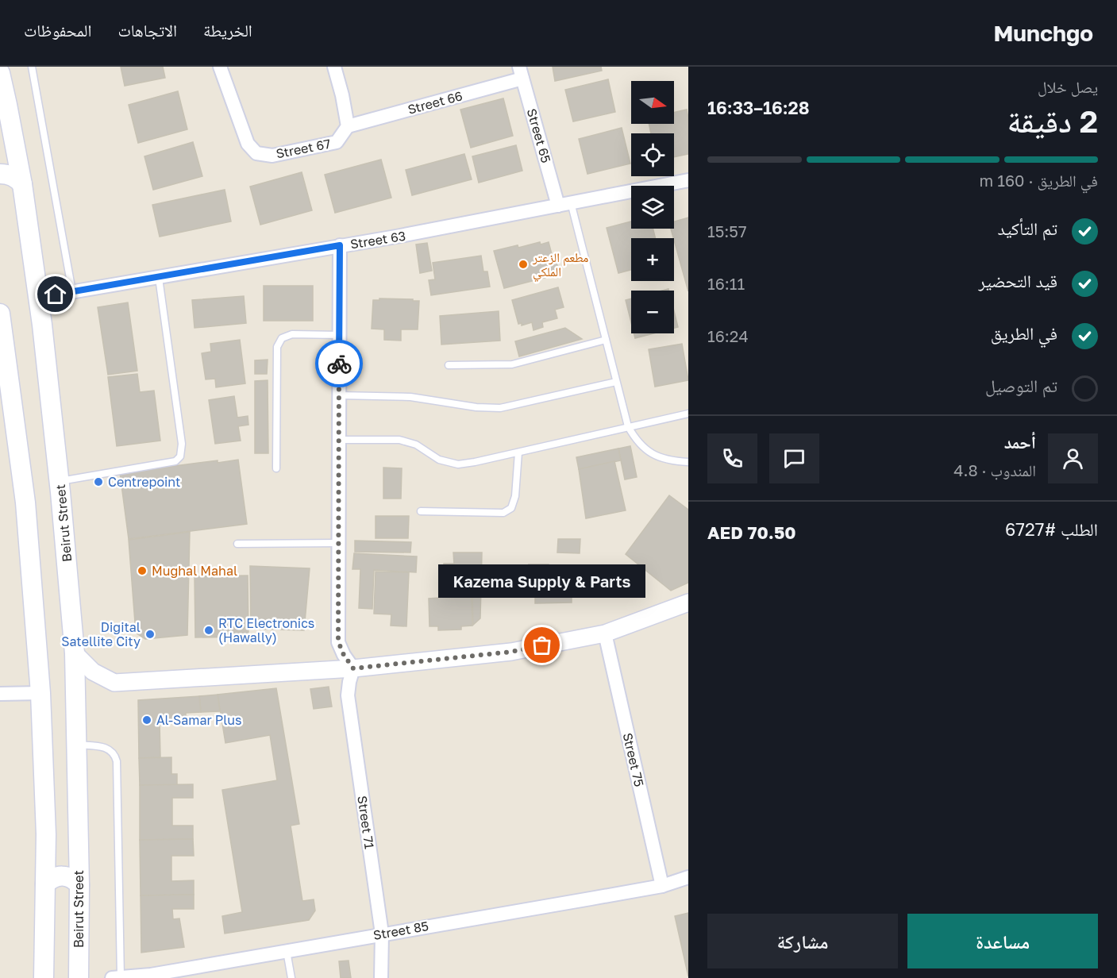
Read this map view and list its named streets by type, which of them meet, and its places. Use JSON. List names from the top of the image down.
{
  "streets": {
    "main road": ["Beirut Street"],
    "street": [
      "Street 66",
      "Street 65",
      "Street 67",
      "Street 63",
      "Street 75",
      "Street 71",
      "Street 85"
    ]
  },
  "crossings": [
    ["Street 66", "Street 65"],
    ["Street 66", "Street 67"],
    ["Street 65", "Street 63"],
    ["Street 63", "Beirut Street"],
    ["Street 75", "Street 85"],
    ["Street 71", "Street 85"]
  ],
  "places": [
    "مطعم الزعتر الملكي",
    "Centrepoint",
    "Mughal Mahal",
    "RTC Electronics (Hawally)",
    "Digital Satellite City",
    "Kazema Supply & Parts",
    "Al-Samar Plus"
  ],
  "north": "right",
  "page": {
    "header": "Munchgo",
    "nav": ["الخريطة", "الاتجاهات", "المحفوظات"],
    "heading": ["2 دقيقة", "يصل خلال", "16:28–16:33"],
    "panel": [
      "أحمد",
      "المندوب · 4.8",
      "الطلب #6727",
      "AED 70.50"
    ],
    "map_buttons": ["+", "−"],
    "bar": "في الطريق · 160 m",
    "list": [
      ["تم التأكيد", "15:57"],
      ["قيد التحضير", "16:11"],
      ["في الطريق", "16:24"],
      "تم التوصيل"
    ],
    "bubble": "Kazema Supply & Parts",
    "buttons": ["مساعدة", "مشاركة"]
  }
}
